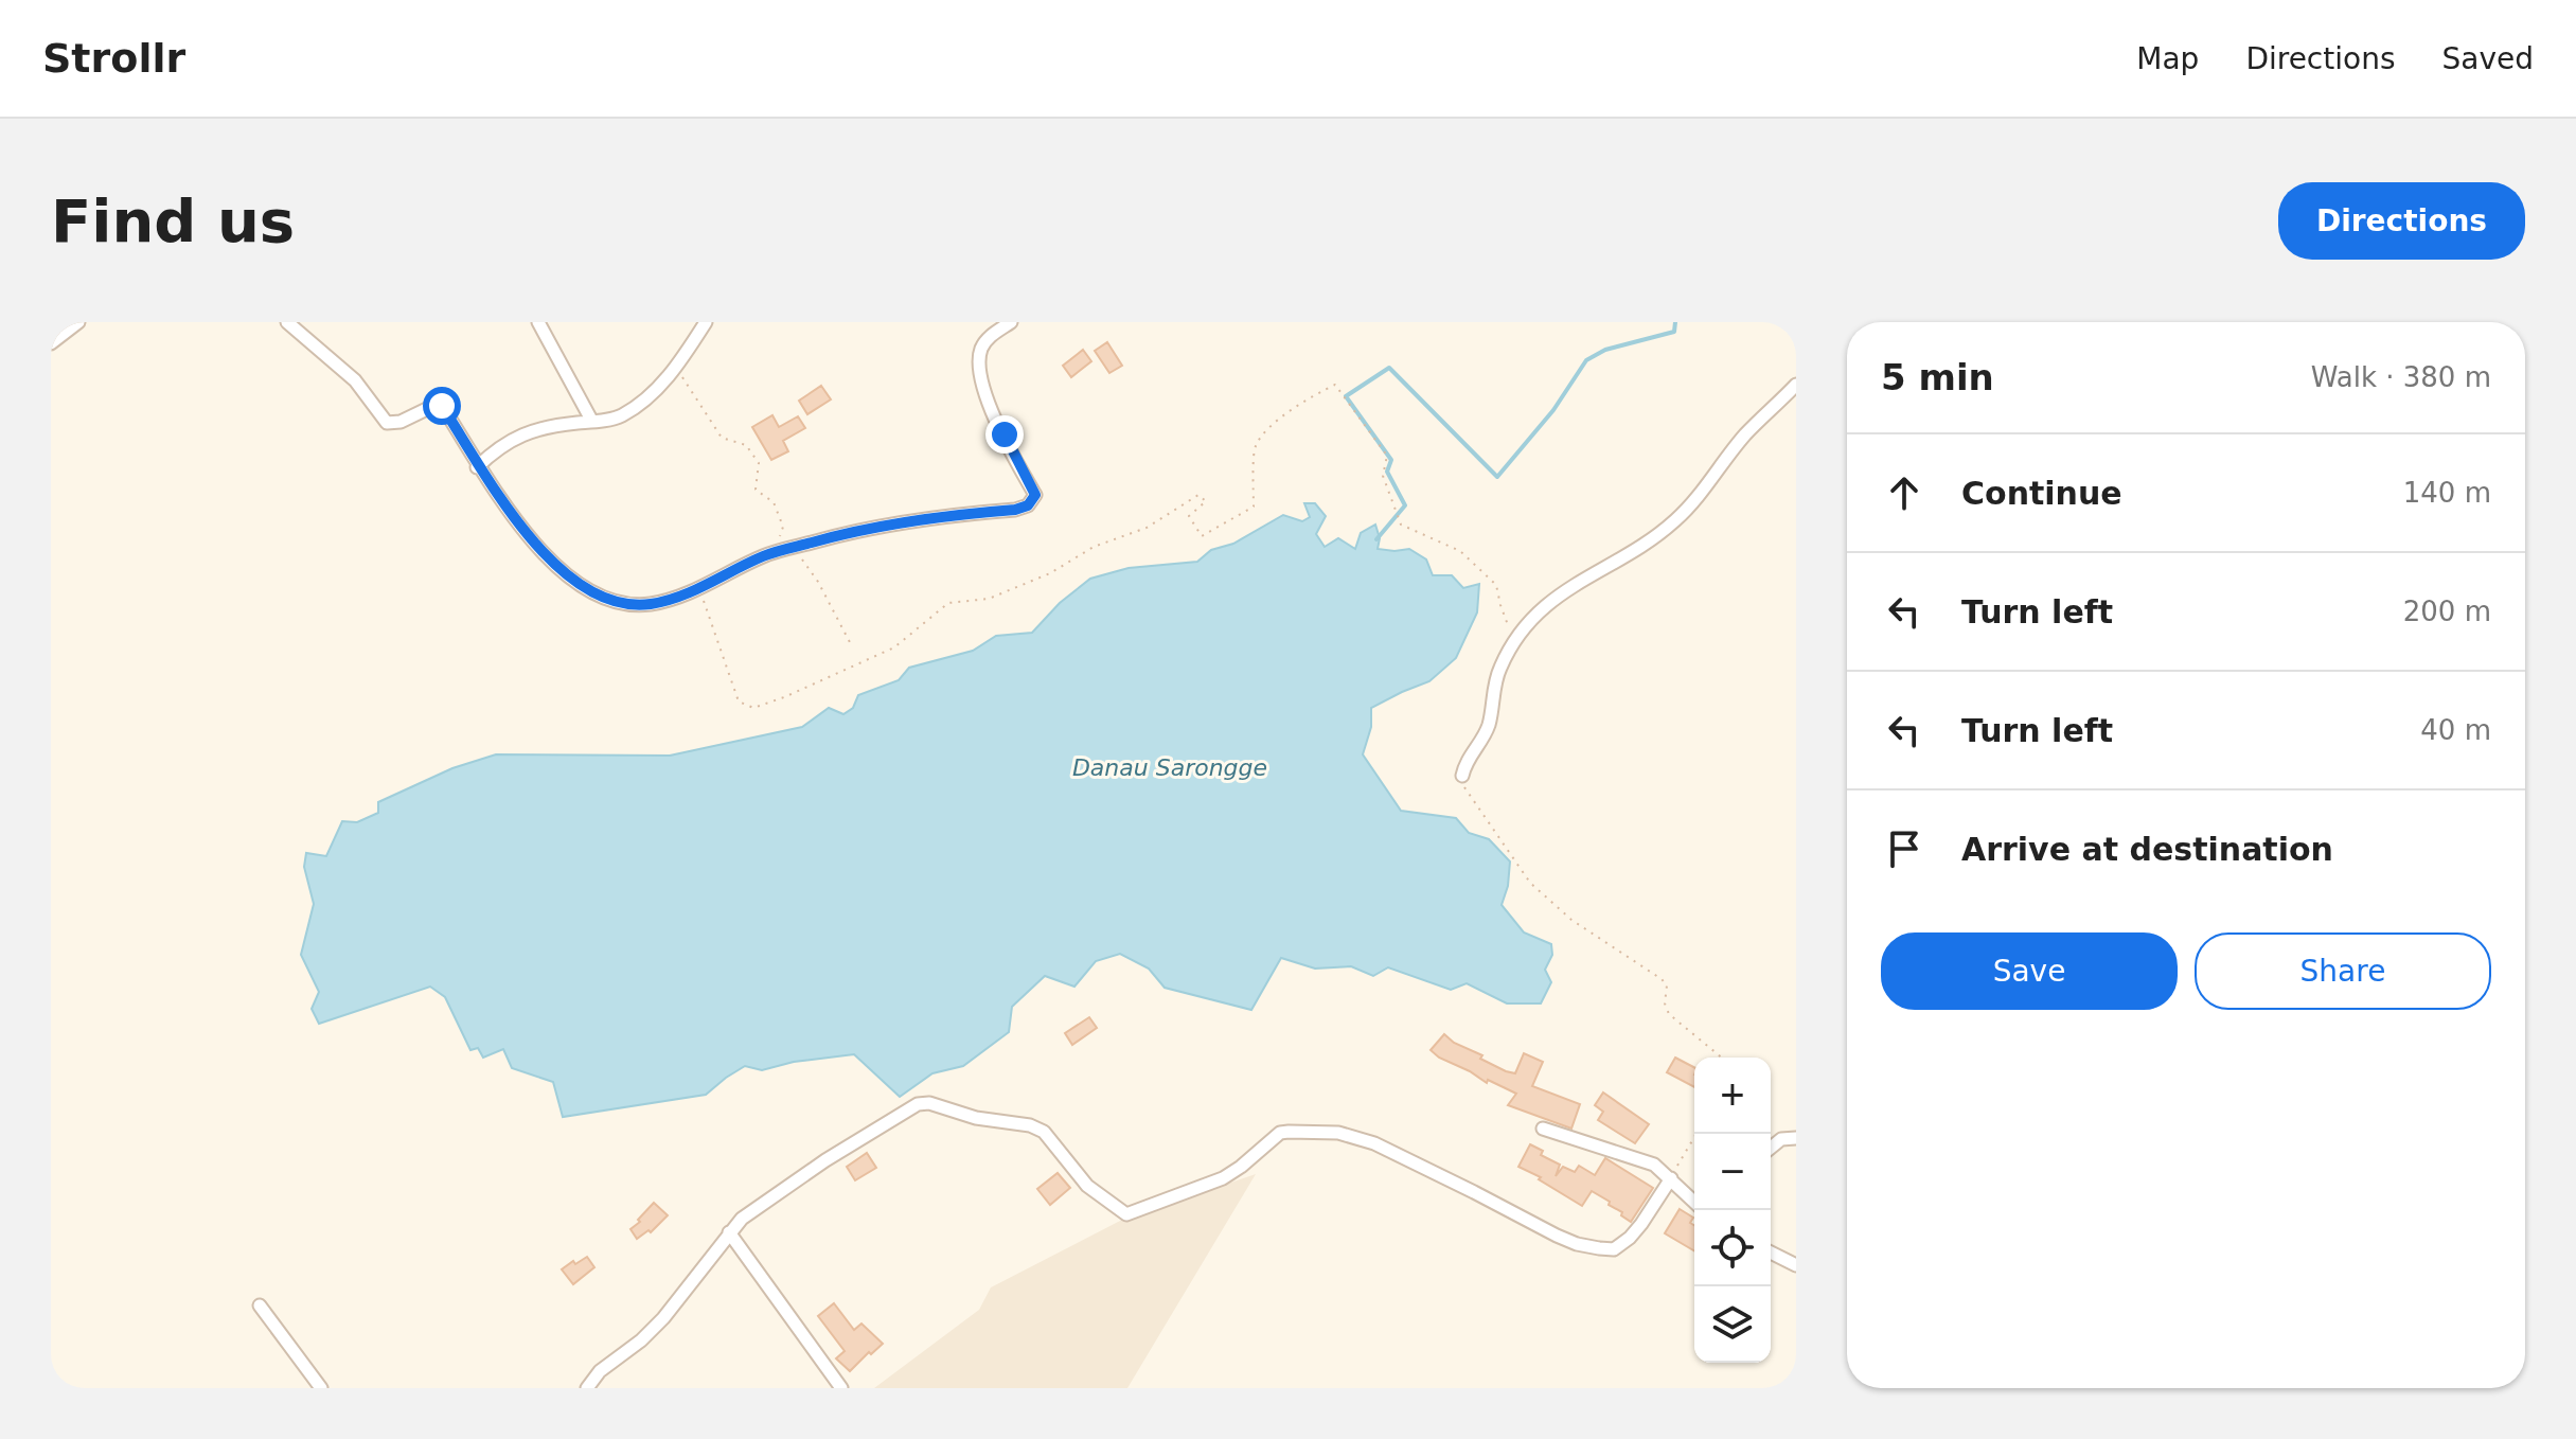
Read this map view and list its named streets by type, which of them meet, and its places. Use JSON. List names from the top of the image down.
{
  "water": ["Danau Sarongge"],
  "page": {
    "header": "Strollr",
    "nav": ["Map", "Directions", "Saved"],
    "buttons": [
      "Directions",
      ["Save", "Share"]
    ],
    "title": "Find us",
    "heading": ["5 min", "Walk · 380 m"],
    "list": [
      ["Continue", "140 m"],
      ["Turn left", "200 m"],
      ["Turn left", "40 m"],
      "Arrive at destination"
    ],
    "map_buttons": ["+", "−"]
  }
}
